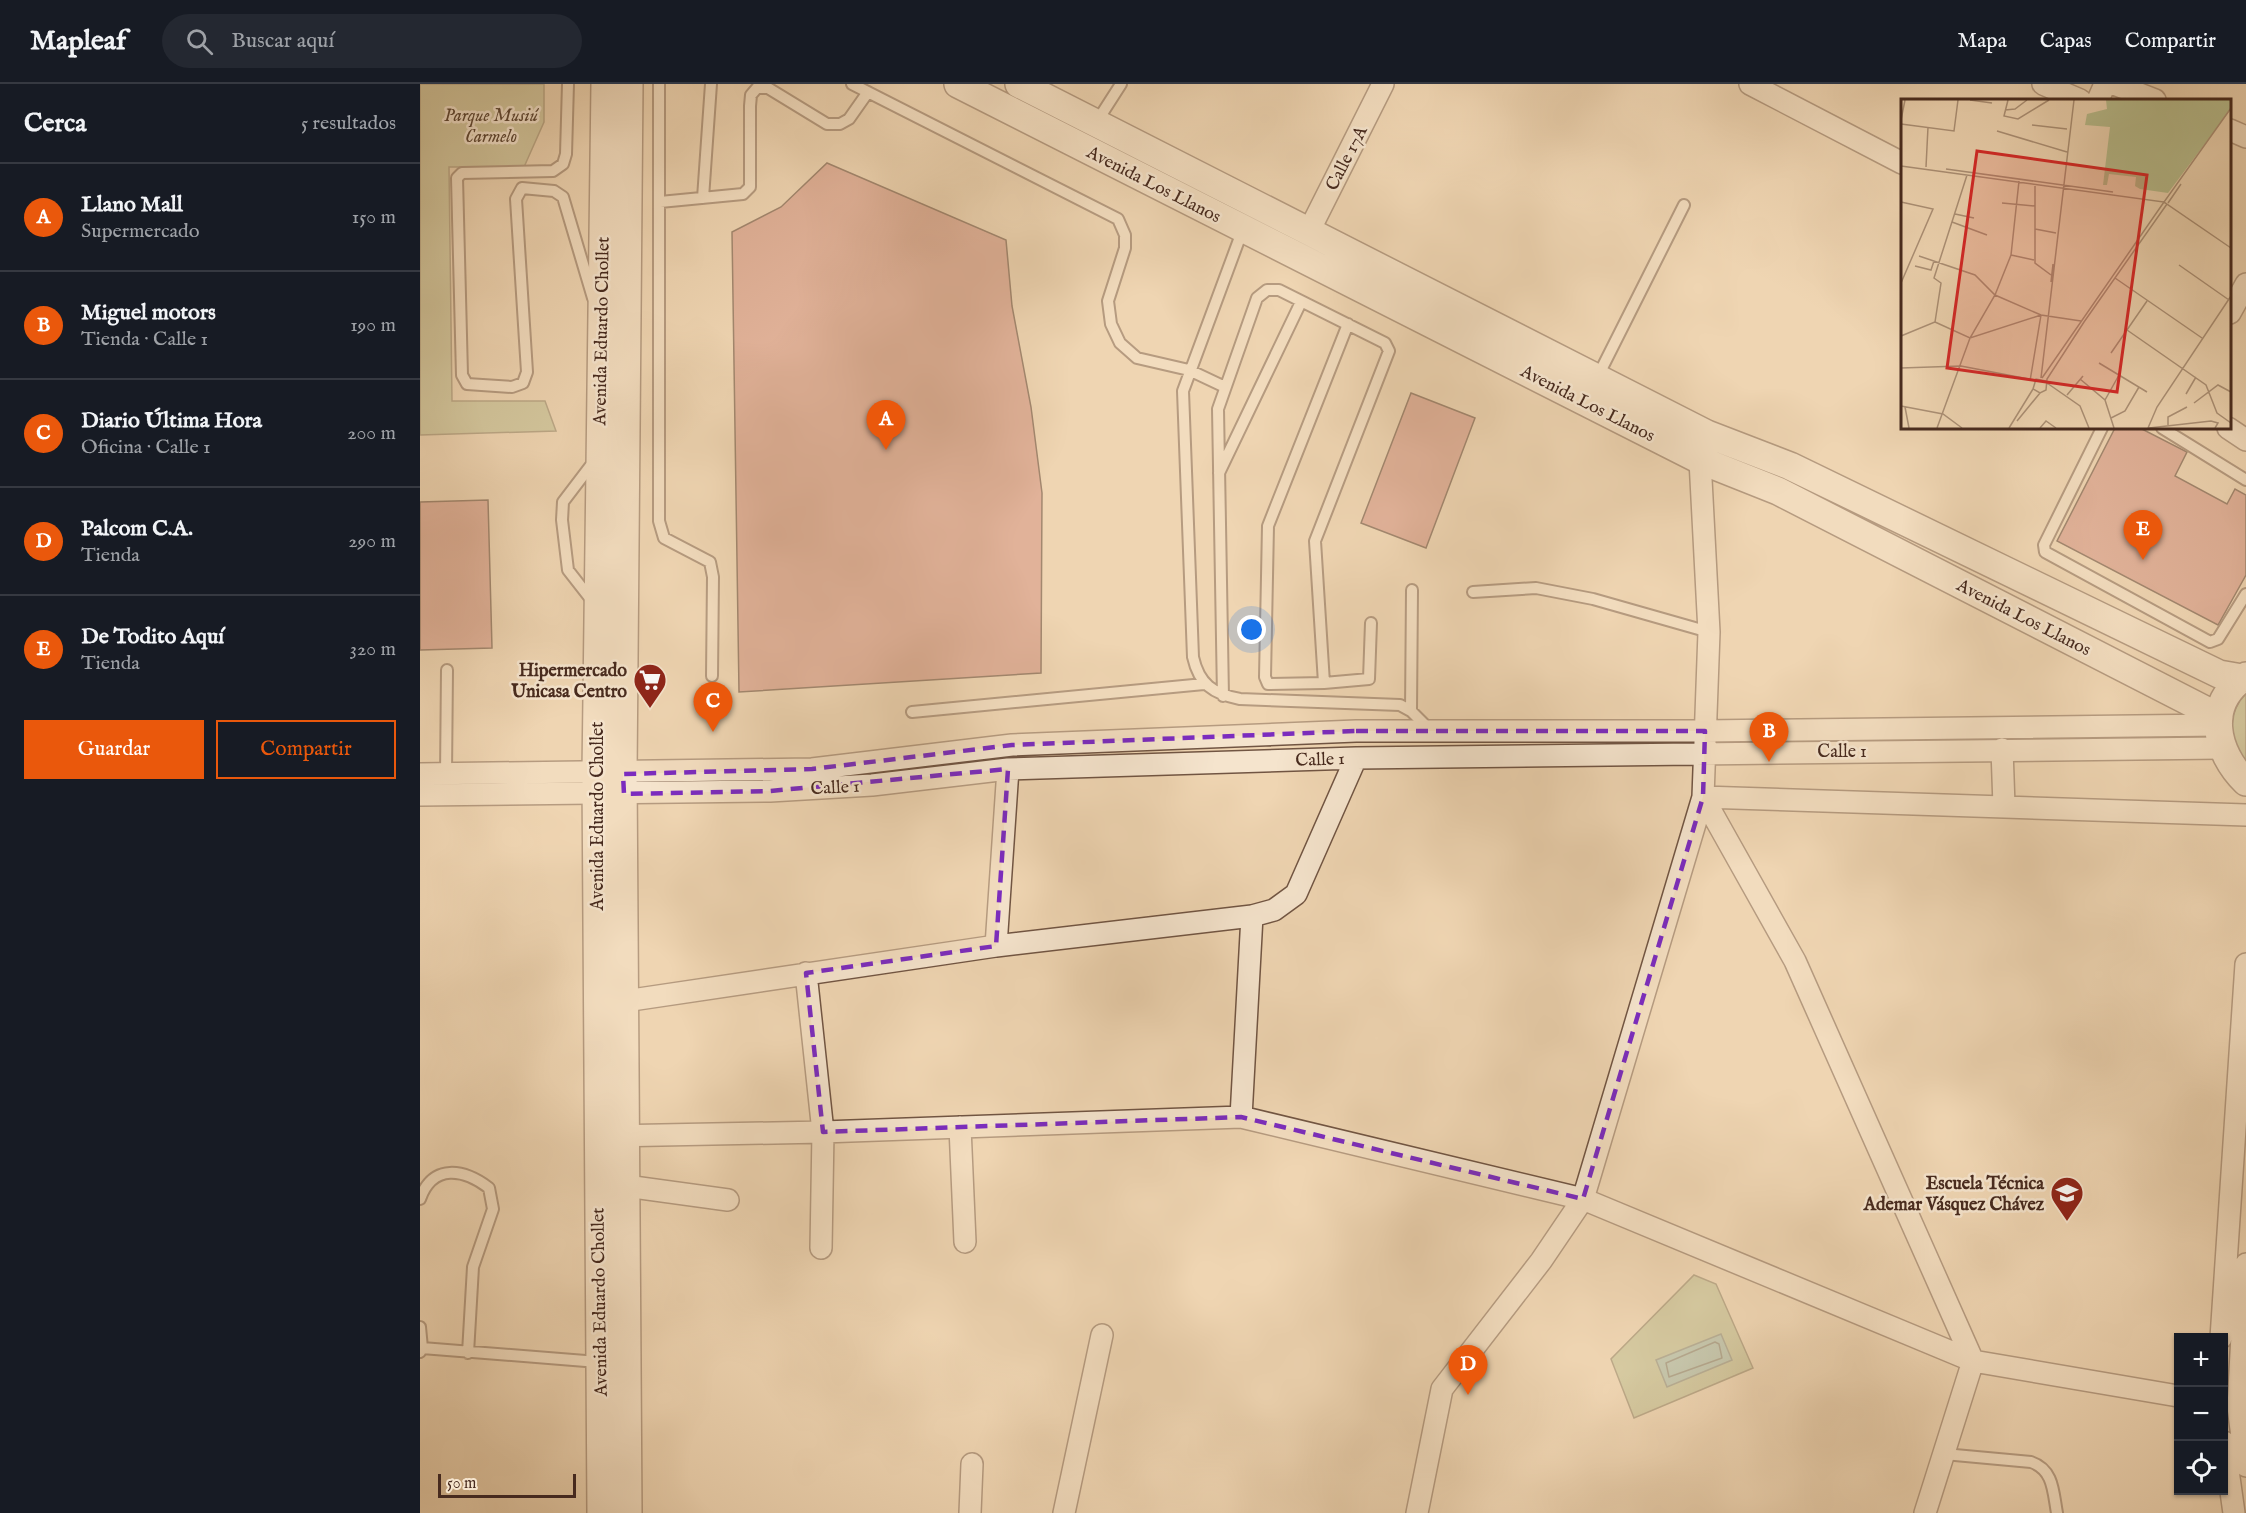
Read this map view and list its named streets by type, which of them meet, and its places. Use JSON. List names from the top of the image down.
{
  "streets": {
    "street": [
      "Calle 17A",
      "Avenida Los Llanos",
      "Avenida Eduardo Chollet",
      "Calle 1"
    ]
  },
  "crossings": [
    ["Calle 17A", "Avenida Los Llanos"],
    ["Avenida Los Llanos", "Calle 1"],
    ["Avenida Eduardo Chollet", "Calle 1"]
  ],
  "parks": ["Parque Musiú Carmelo"],
  "places": {
    "supermarket": ["Hipermercado Unicasa Centro"],
    "school or university": ["Escuela Técnica Ademar Vásquez Chávez"]
  },
  "scale_bar": "50 m",
  "page": {
    "header": "Mapleaf",
    "search": "Buscar aquí",
    "nav": ["Mapa", "Capas", "Compartir"],
    "heading": ["Cerca", "5 resultados"],
    "list": [
      {
        "mark": "A",
        "name": "Llano Mall",
        "note": "Supermercado",
        "value": "150 m"
      },
      {
        "mark": "B",
        "name": "Miguel motors",
        "note": "Tienda · Calle 1",
        "value": "190 m"
      },
      {
        "mark": "C",
        "name": "Diario Última Hora",
        "note": "Oficina · Calle 1",
        "value": "200 m"
      },
      {
        "mark": "D",
        "name": "Palcom C.A.",
        "note": "Tienda",
        "value": "290 m"
      },
      {
        "mark": "E",
        "name": "De Todito Aquí",
        "note": "Tienda",
        "value": "320 m"
      }
    ],
    "pins": [
      "A",
      "E",
      "C",
      "B",
      "D"
    ],
    "buttons": ["Guardar", "Compartir"],
    "map_buttons": ["+", "−"],
    "scale": "50 m"
  }
}
